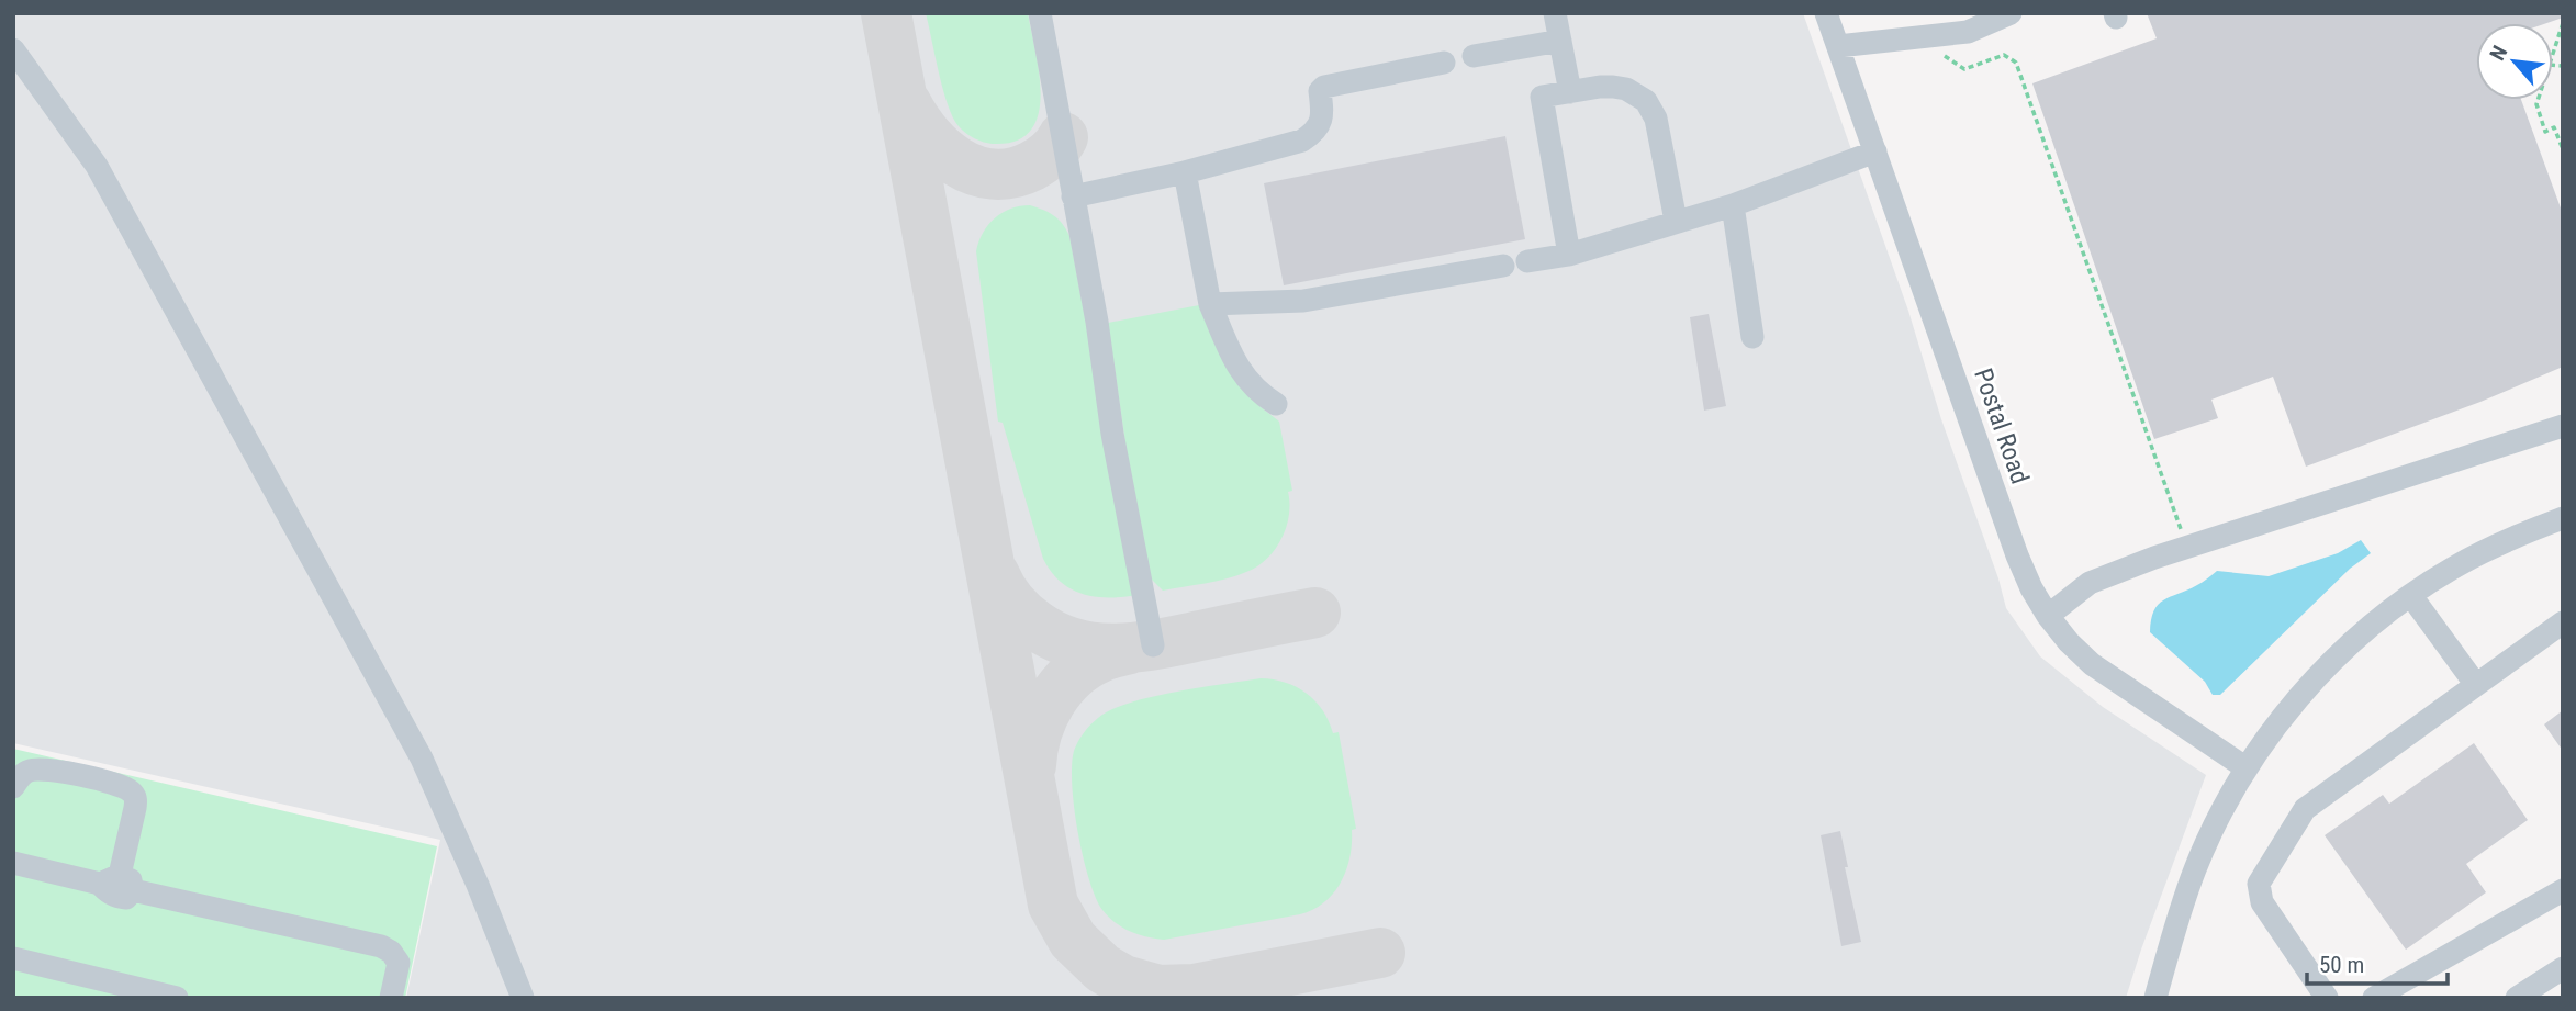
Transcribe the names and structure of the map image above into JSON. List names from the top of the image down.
{
  "streets": {
    "street": ["Postal Road"]
  },
  "scale_bar": "50 m",
  "north": "top left"
}
